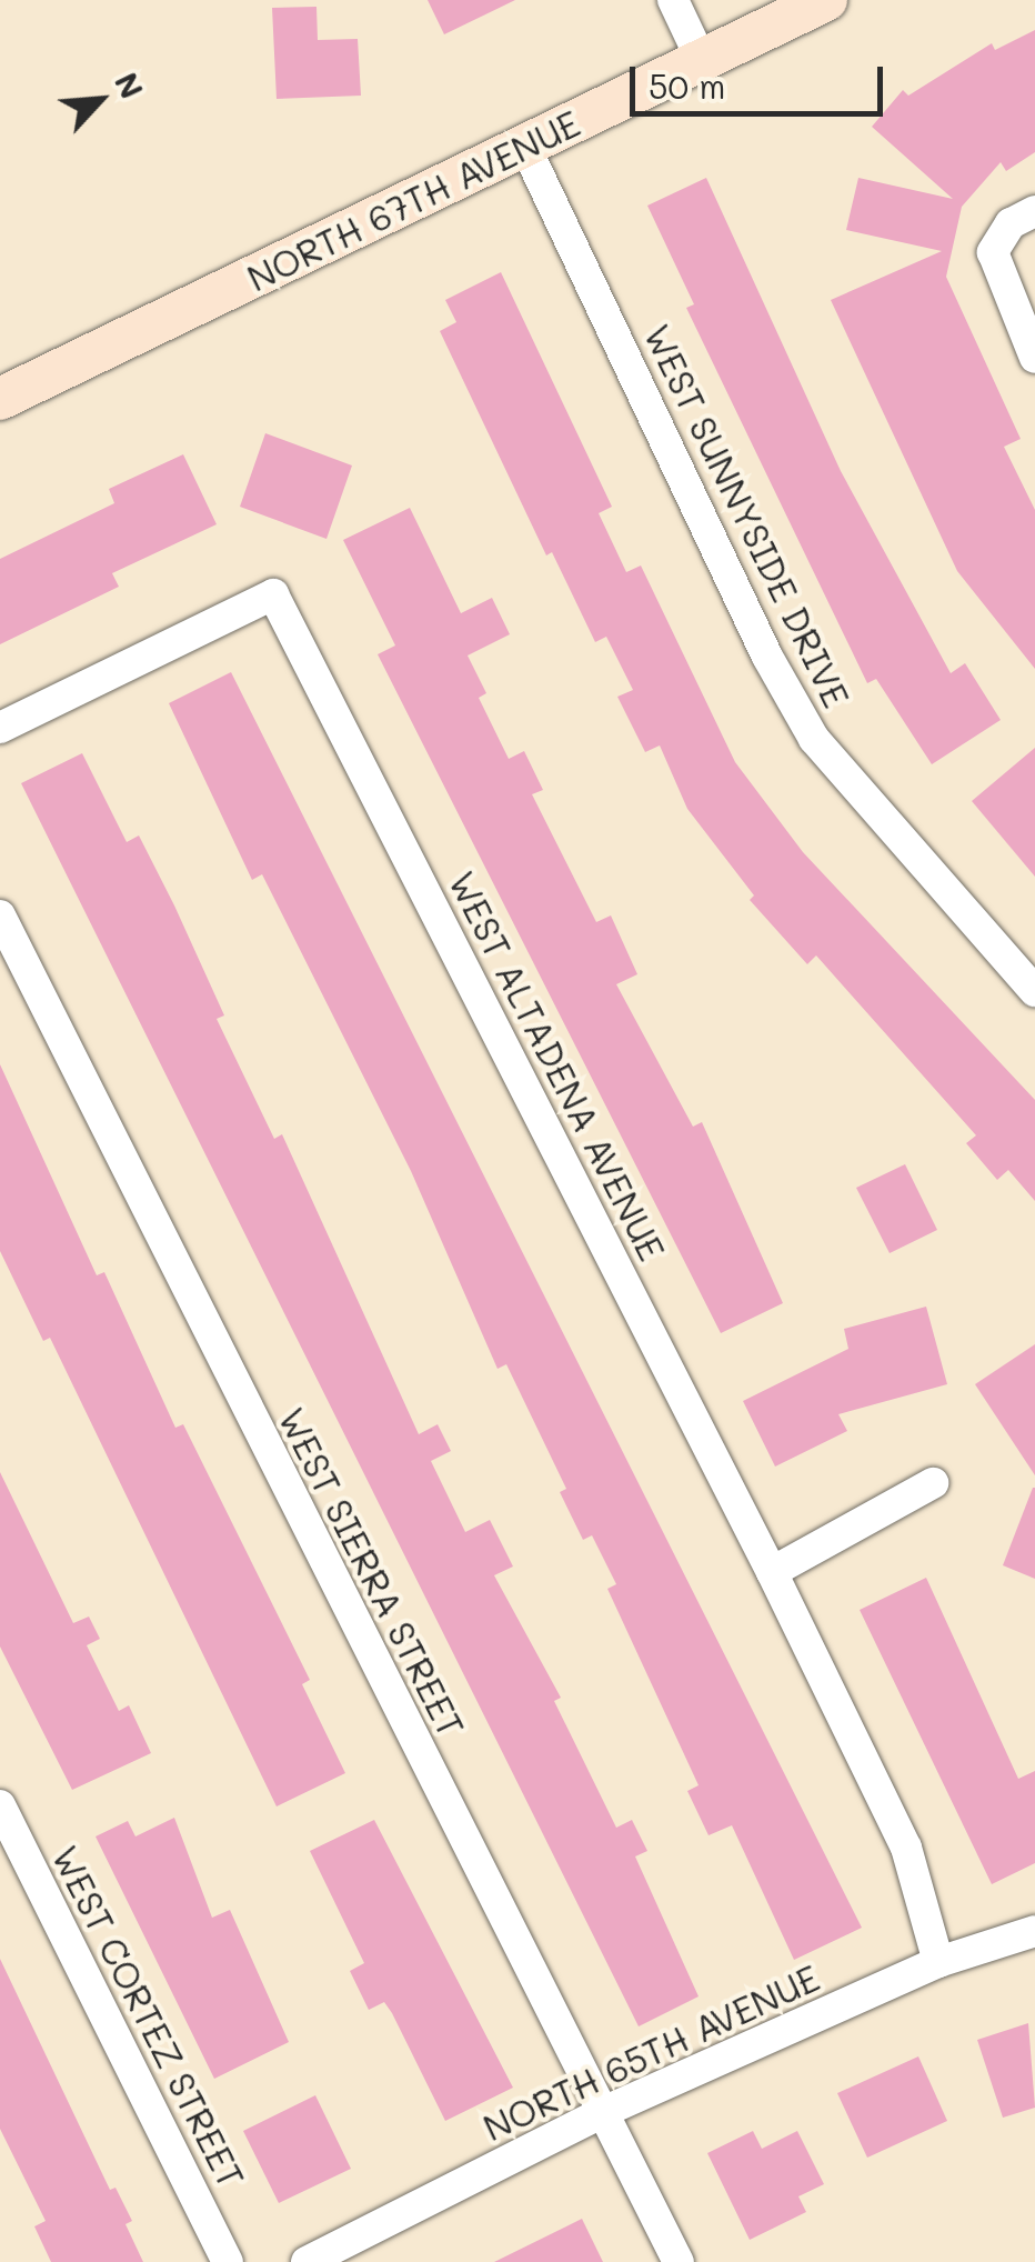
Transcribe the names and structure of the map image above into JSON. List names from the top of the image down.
{
  "streets": {
    "main road": ["NORTH 67TH AVENUE"],
    "street": [
      "WEST SUNNYSIDE DRIVE",
      "WEST ALTADENA AVENUE",
      "WEST SIERRA STREET",
      "WEST CORTEZ STREET",
      "NORTH 65TH AVENUE"
    ]
  },
  "crossings": [
    ["NORTH 67TH AVENUE", "WEST SUNNYSIDE DRIVE"],
    ["WEST ALTADENA AVENUE", "NORTH 65TH AVENUE"],
    ["WEST SIERRA STREET", "NORTH 65TH AVENUE"]
  ],
  "scale_bar": "50 m",
  "north": "top right"
}
